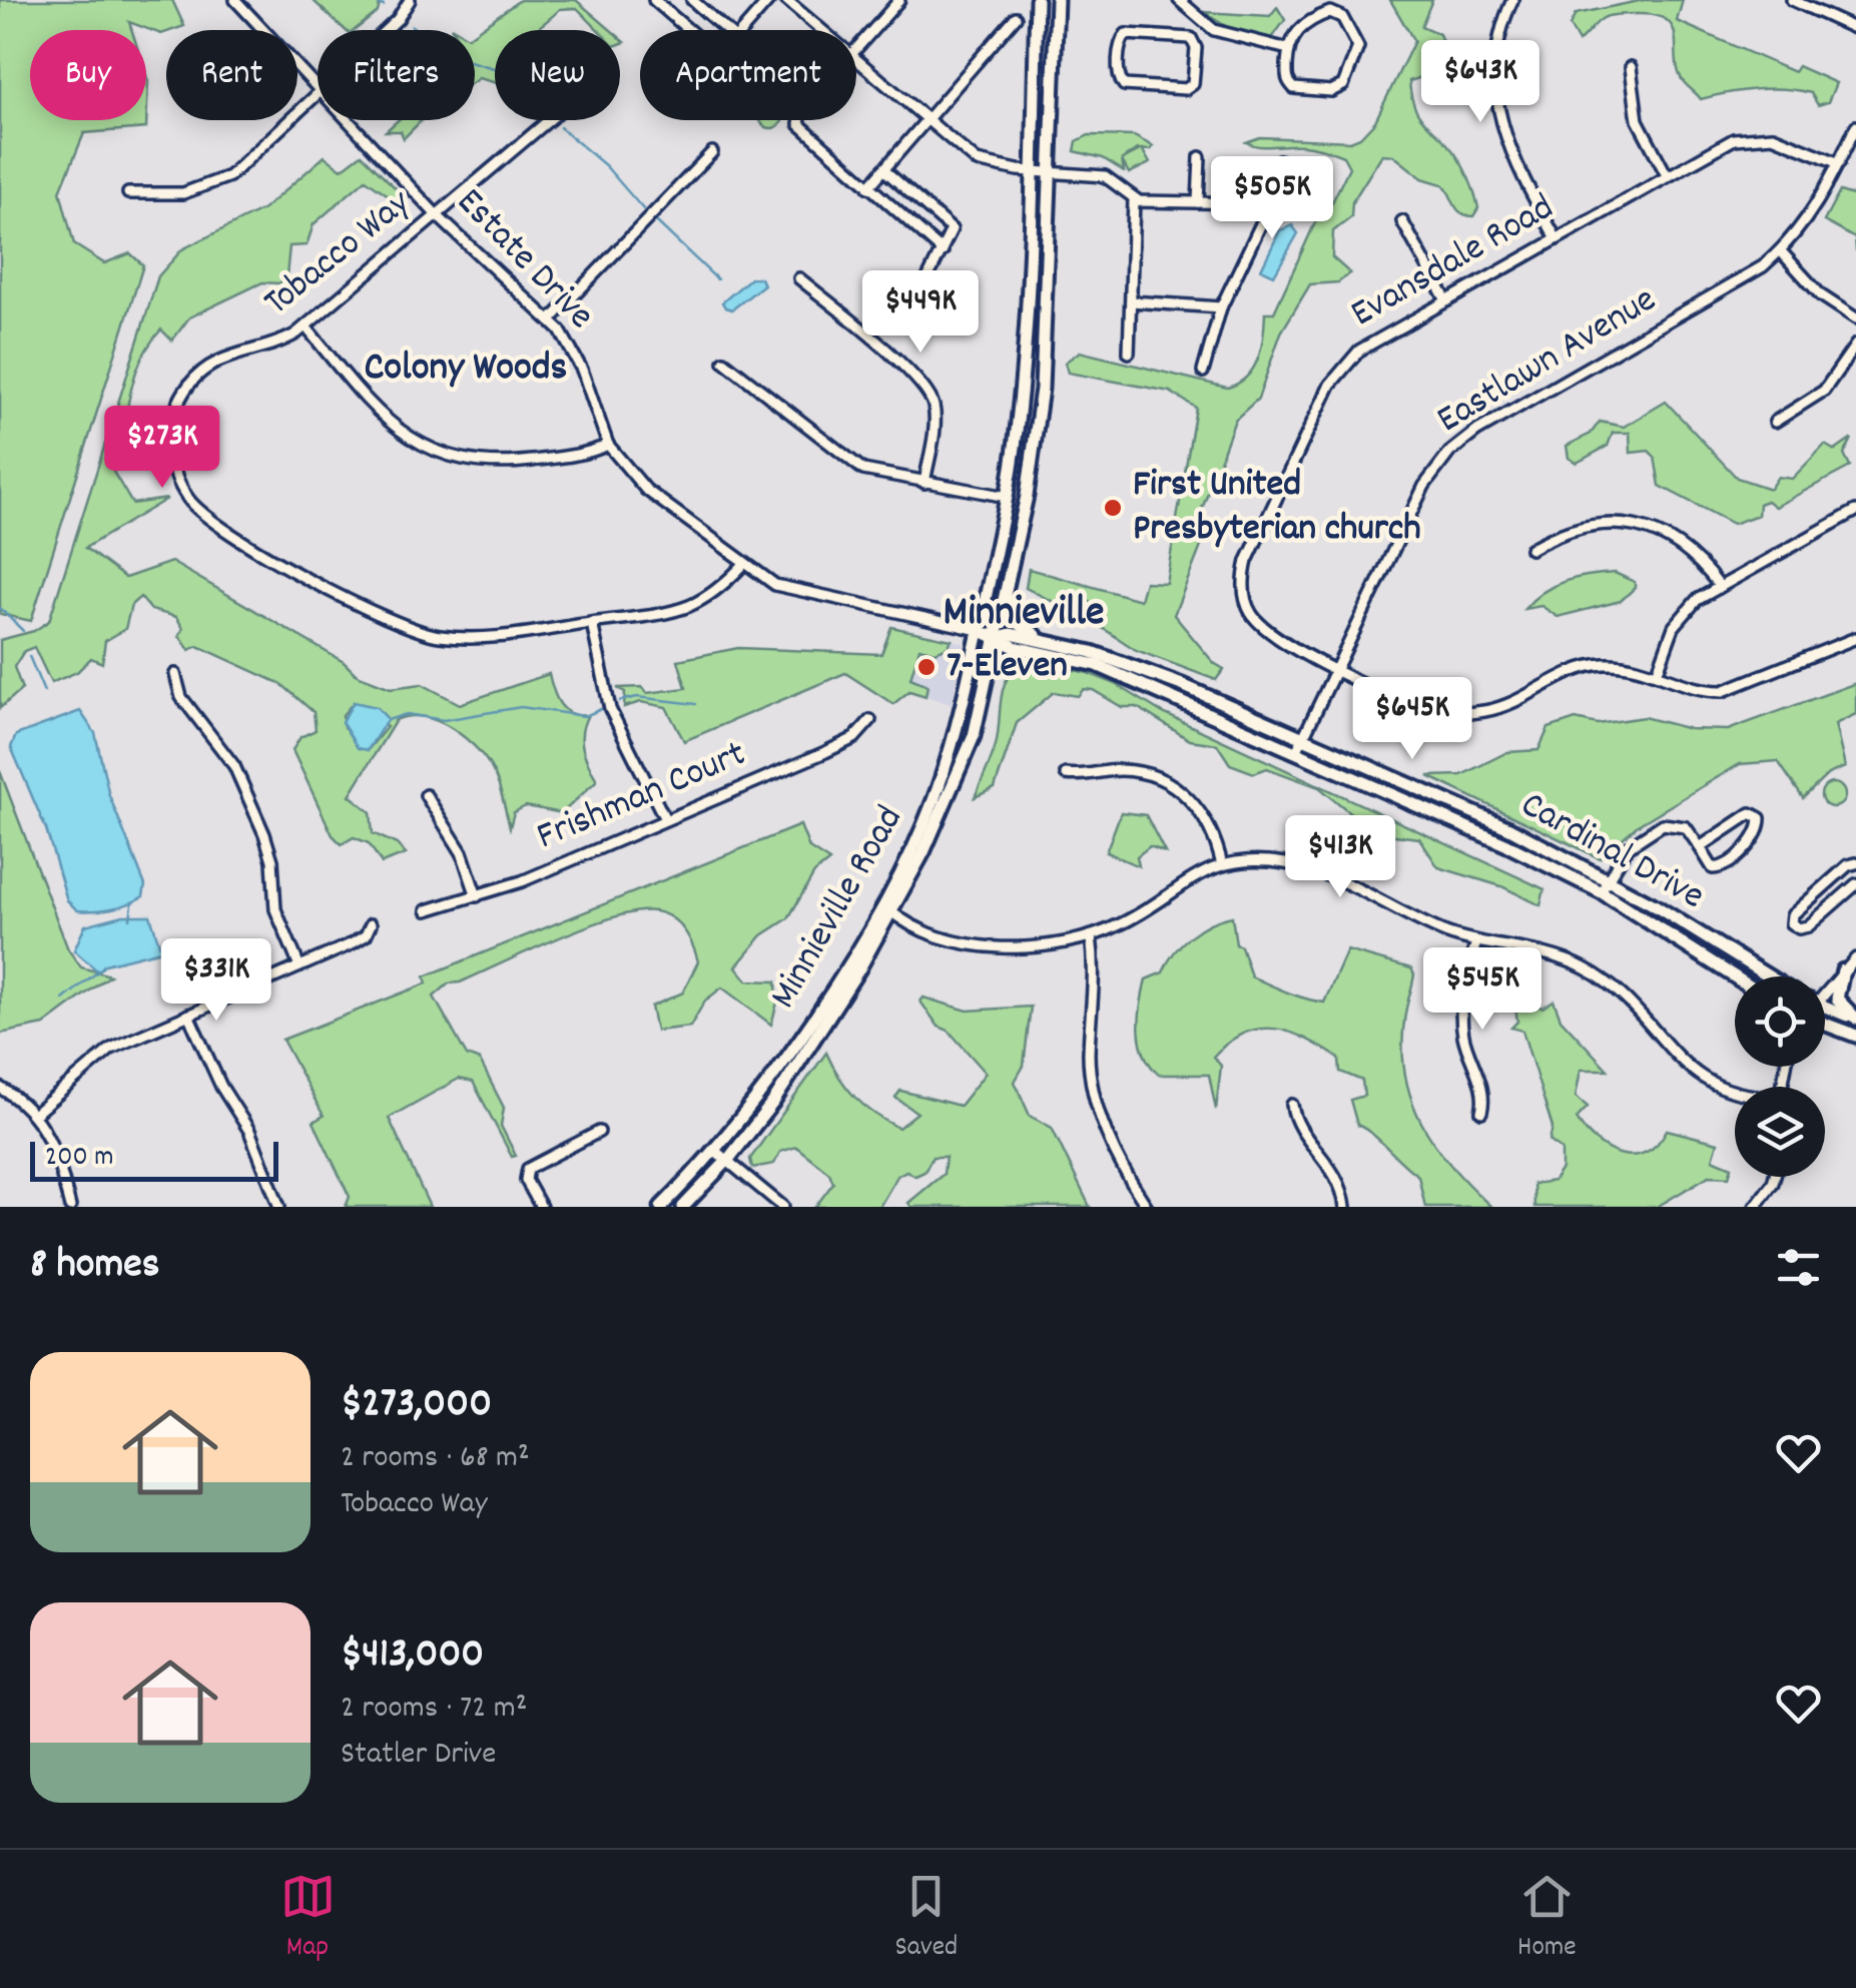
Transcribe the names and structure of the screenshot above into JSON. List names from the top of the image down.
{
  "streets": {
    "main road": ["Cardinal Drive", "Minnieville Road"],
    "street": [
      "Tobacco Way",
      "Estate Drive",
      "Evansdale Road",
      "Eastlawn Avenue",
      "Frishman Court"
    ]
  },
  "crossings": [
    ["Tobacco Way", "Estate Drive"],
    ["Estate Drive", "Cardinal Drive"],
    ["Estate Drive", "Minnieville Road"],
    ["Evansdale Road", "Eastlawn Avenue"],
    ["Eastlawn Avenue", "Cardinal Drive"],
    ["Cardinal Drive", "Minnieville Road"]
  ],
  "districts": ["Colony Woods", "Minnieville"],
  "places": ["First United Presbyterian church", "7-Eleven"],
  "scale_bar": "200 m",
  "page": {
    "chip": [
      "Buy",
      "Rent",
      "Filters",
      "New",
      "Apartment"
    ],
    "price": [
      "$643K",
      "$505K",
      "$449K",
      "$273K",
      "$645K",
      "$413K",
      "$331K",
      "$545K"
    ],
    "scale": "200 m",
    "heading": "8 homes",
    "list": [
      {
        "name": "$273,000",
        "note": "2 rooms · 68 m² · Tobacco Way"
      },
      {
        "name": "$413,000",
        "note": "2 rooms · 72 m² · Statler Drive"
      }
    ],
    "tabs": ["Map", "Saved", "Home"]
  }
}
